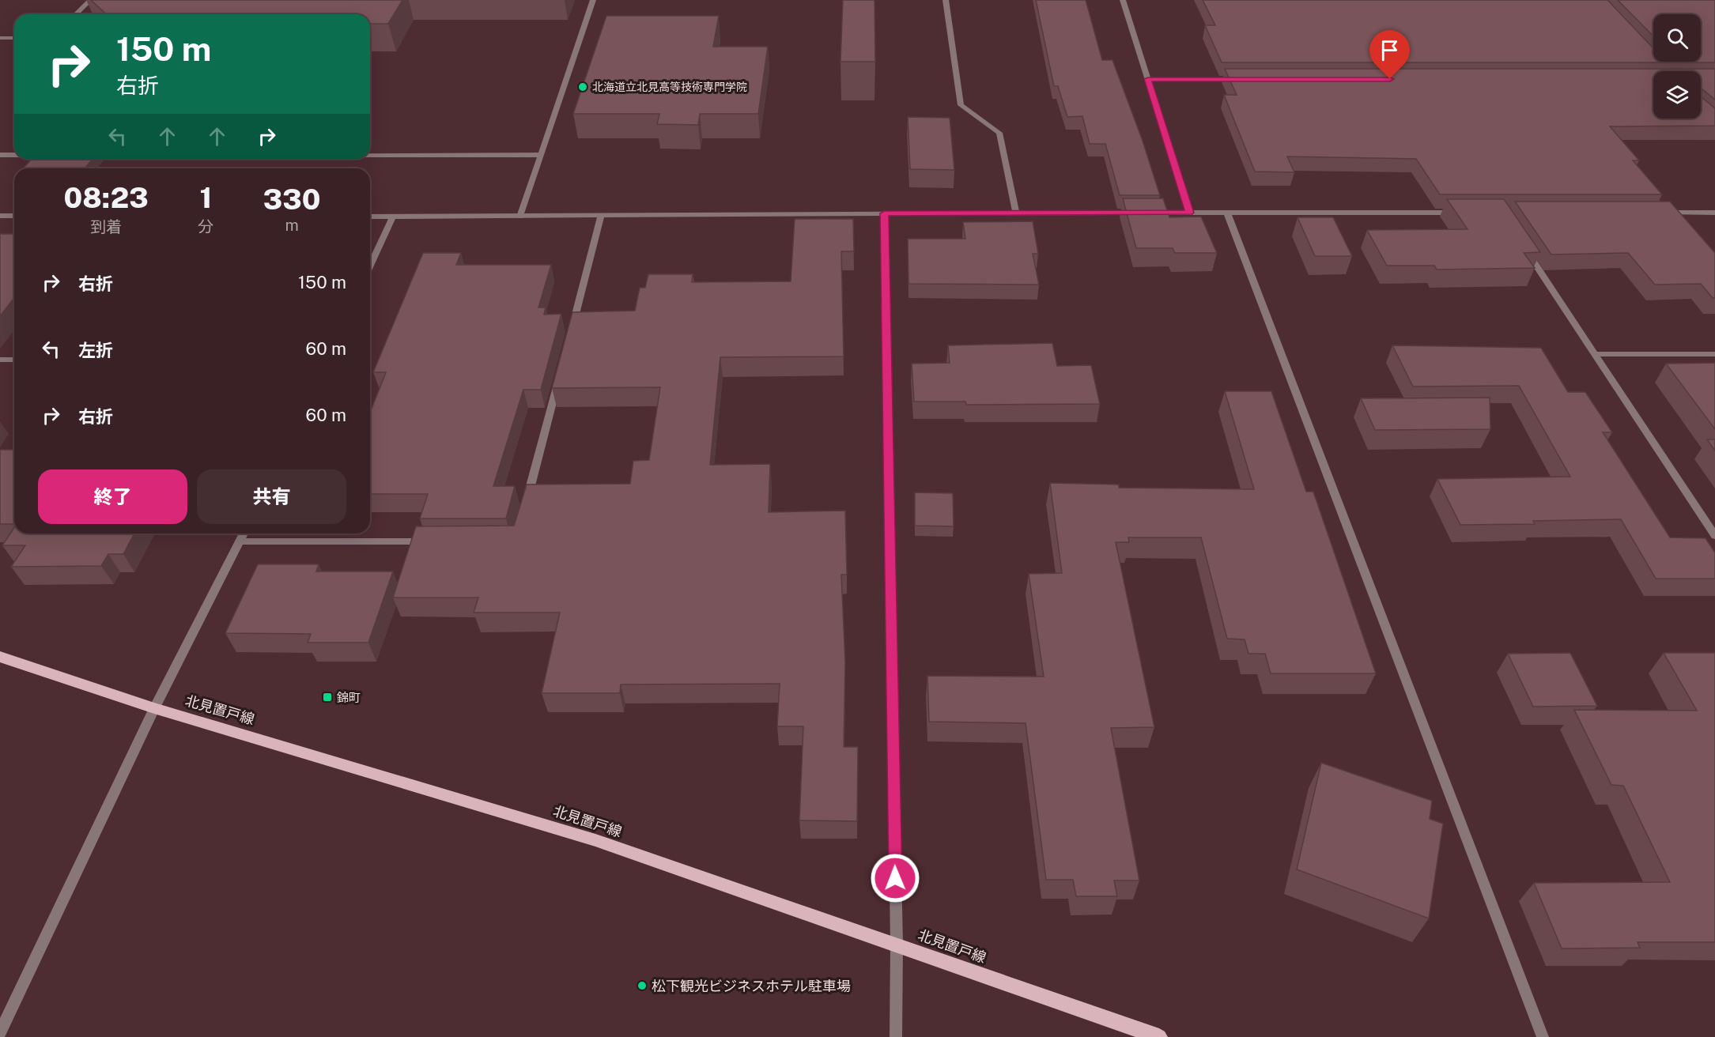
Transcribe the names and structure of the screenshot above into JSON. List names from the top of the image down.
{
  "streets": {
    "main road": ["北見置戸線"]
  },
  "places": {
    "other": ["北海道立北見高等技術専門学院", "松下観光ビジネスホテル駐車場"],
    "transit": ["錦町"]
  },
  "page": {
    "turn": ["150 m", "右折"],
    "eta": [
      "08:23",
      "到着",
      "1",
      "分",
      "330",
      "m"
    ],
    "list": [
      {
        "name": "右折",
        "value": "150 m"
      },
      {
        "name": "左折",
        "value": "60 m"
      },
      {
        "name": "右折",
        "value": "60 m"
      }
    ],
    "buttons": ["終了", "共有"]
  }
}
